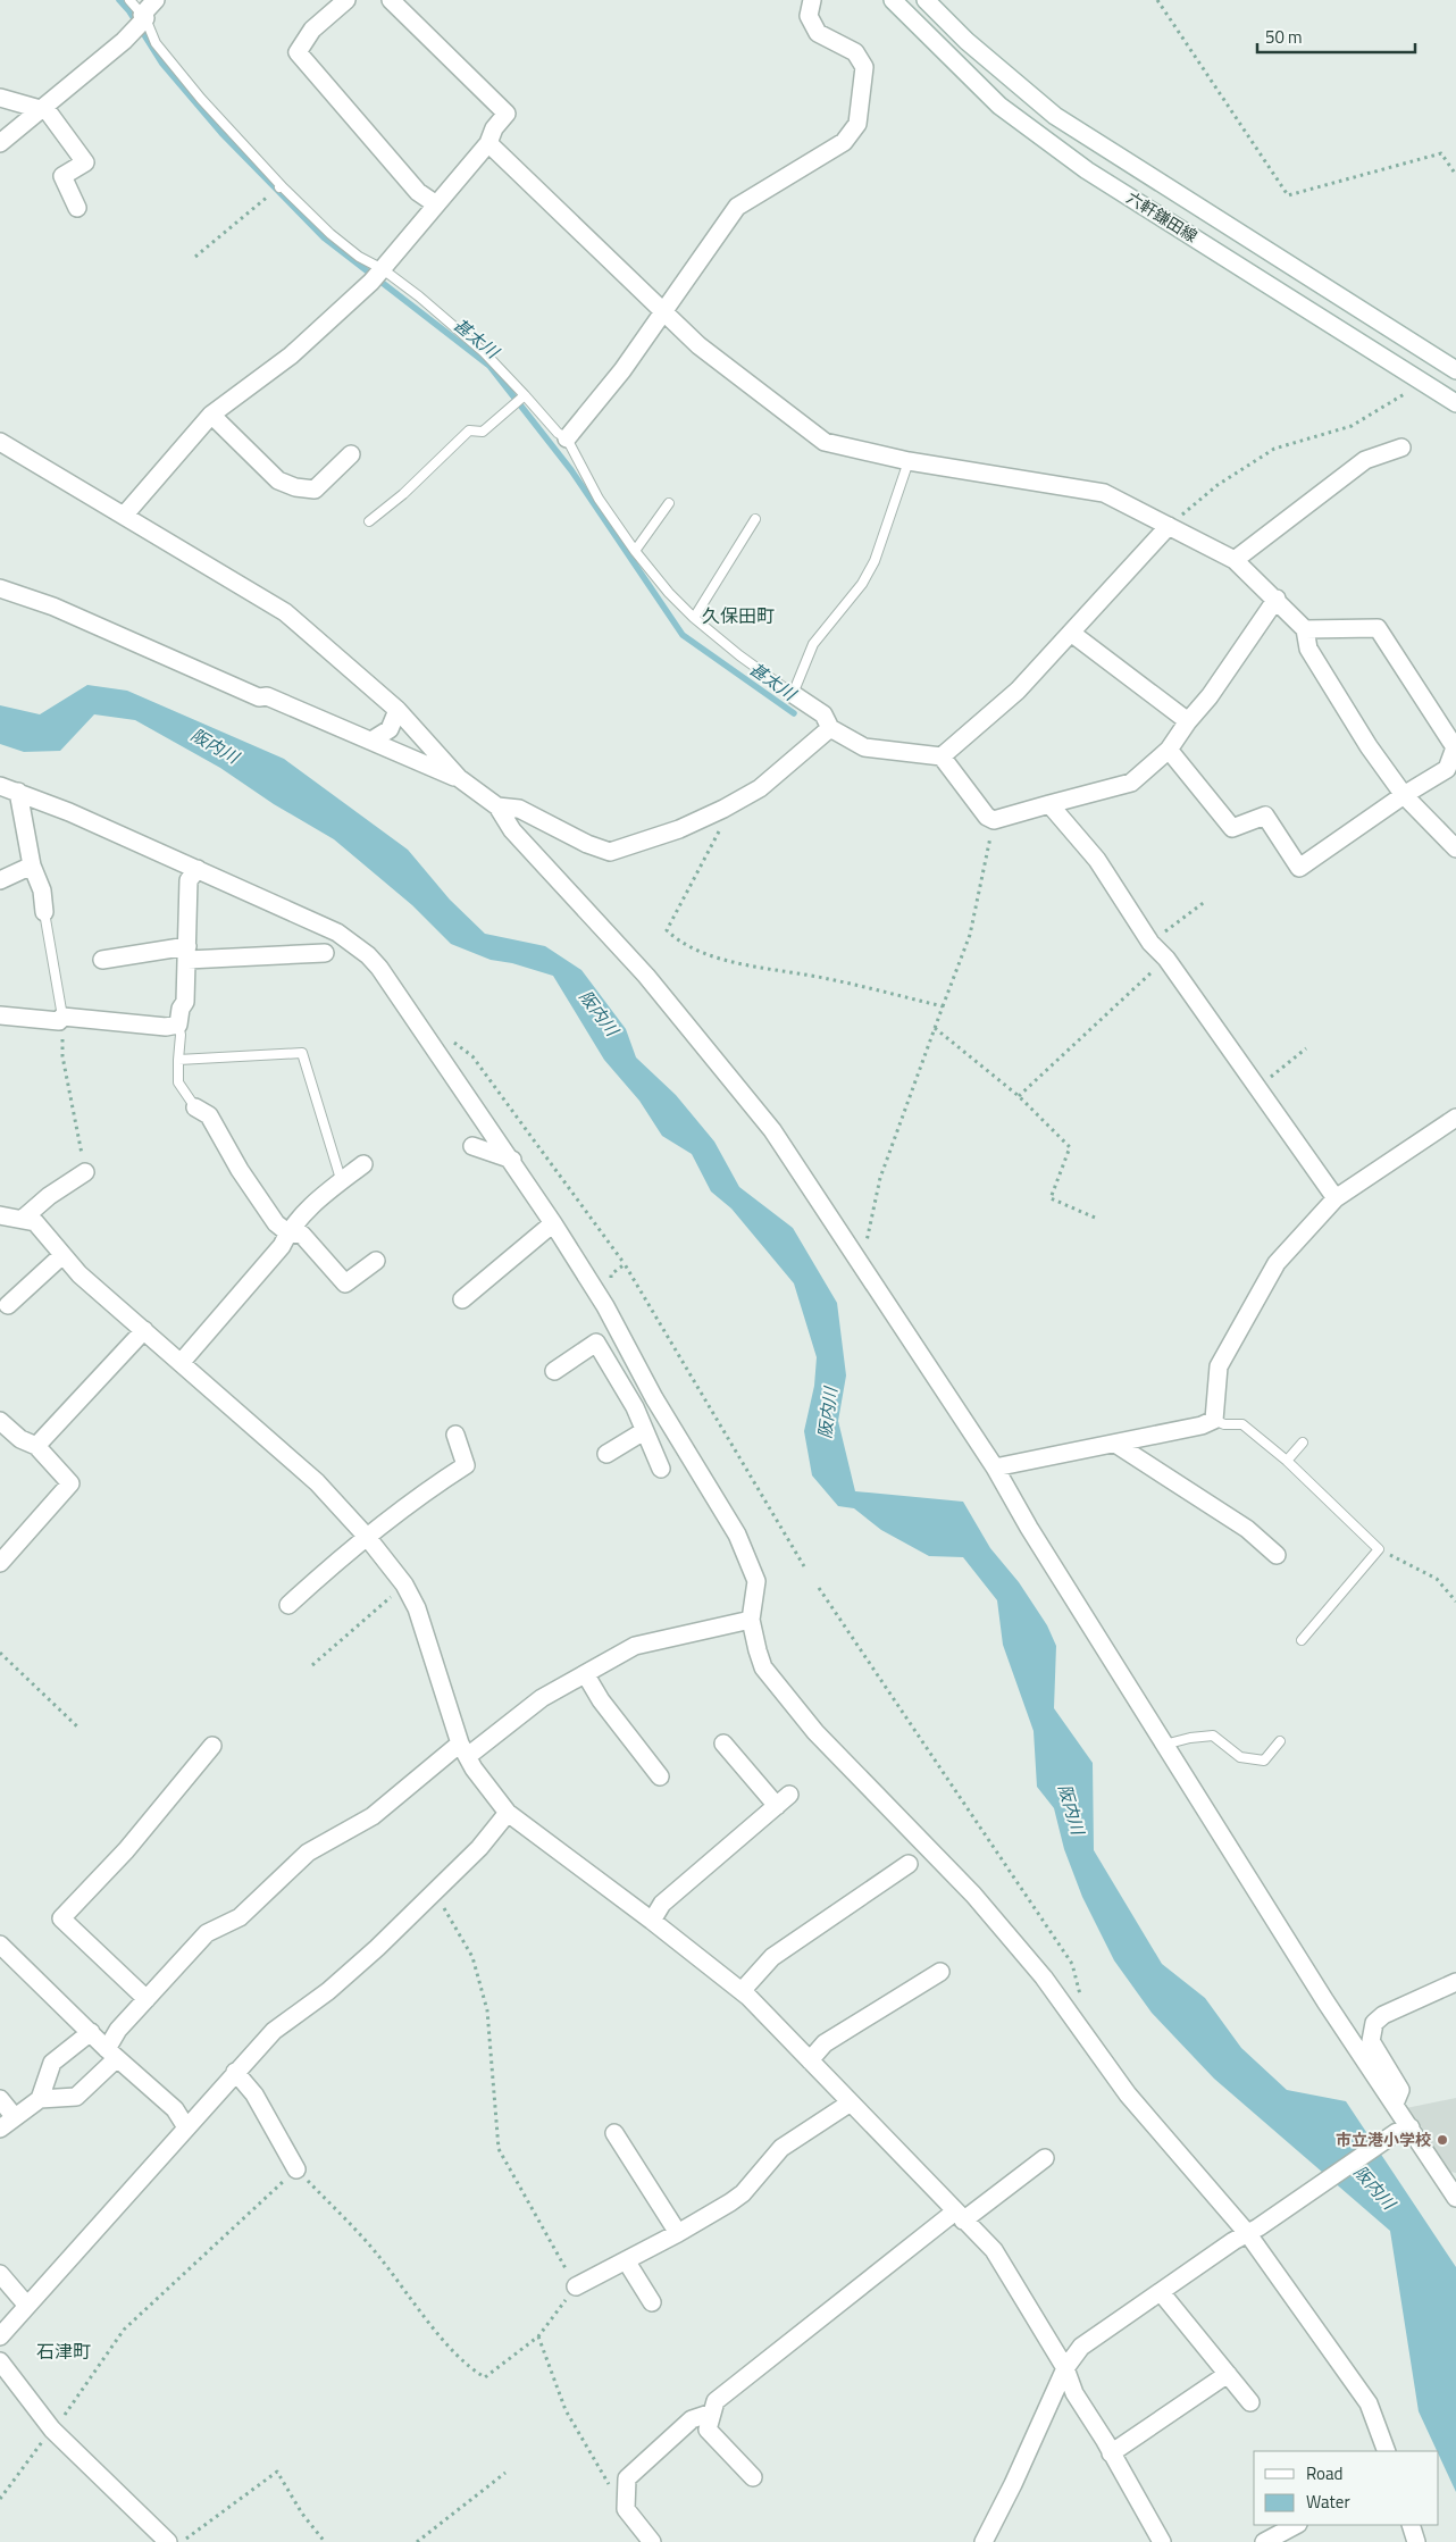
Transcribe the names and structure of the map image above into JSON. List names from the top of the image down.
{
  "streets": {
    "street": ["六軒鎌田線"]
  },
  "districts": ["久保田町", "石津町"],
  "water": ["甚太川", "阪内川"],
  "places": ["市立港小学校"],
  "legend": ["Road", "Water"],
  "scale_bar": "50 m"
}
